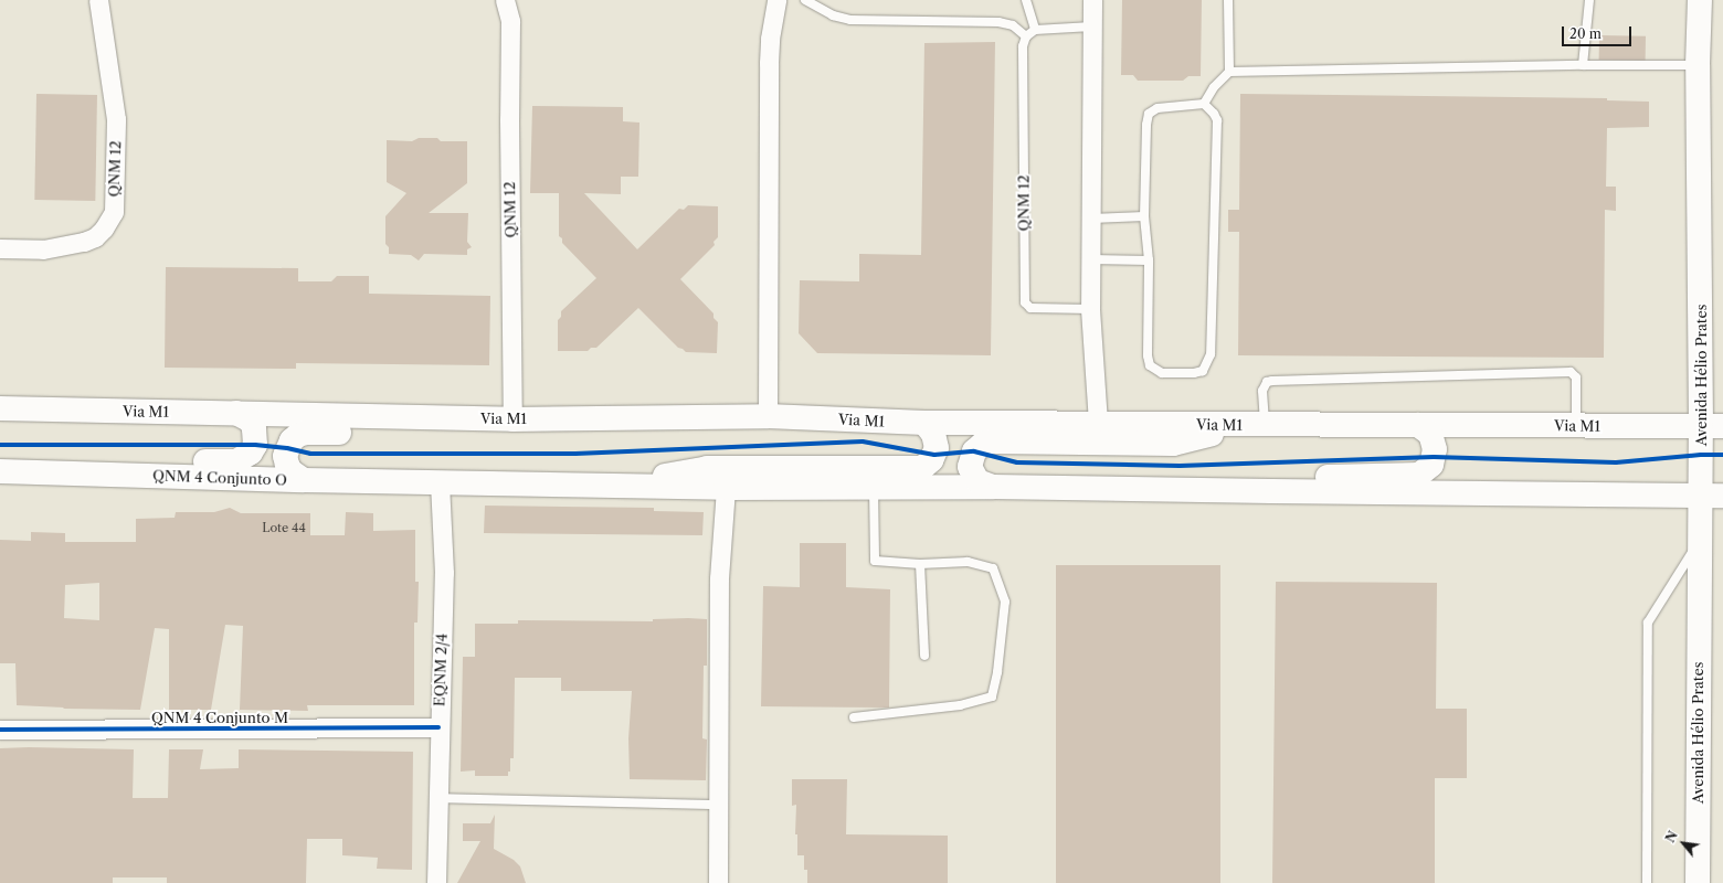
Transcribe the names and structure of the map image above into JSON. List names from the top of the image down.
{
  "streets": {
    "main road": ["Avenida Hélio Prates", "Via M1", "QNM 4 Conjunto O"],
    "street": ["QNM 12", "EQNM 2/4", "QNM 4 Conjunto M"]
  },
  "crossings": [
    ["QNM 12", "Via M1"],
    ["Avenida Hélio Prates", "Via M1"],
    ["QNM 4 Conjunto O", "EQNM 2/4"],
    ["EQNM 2/4", "QNM 4 Conjunto M"]
  ],
  "house_numbers": ["Lote 44"],
  "scale_bar": "20 m",
  "north": "top left"
}
